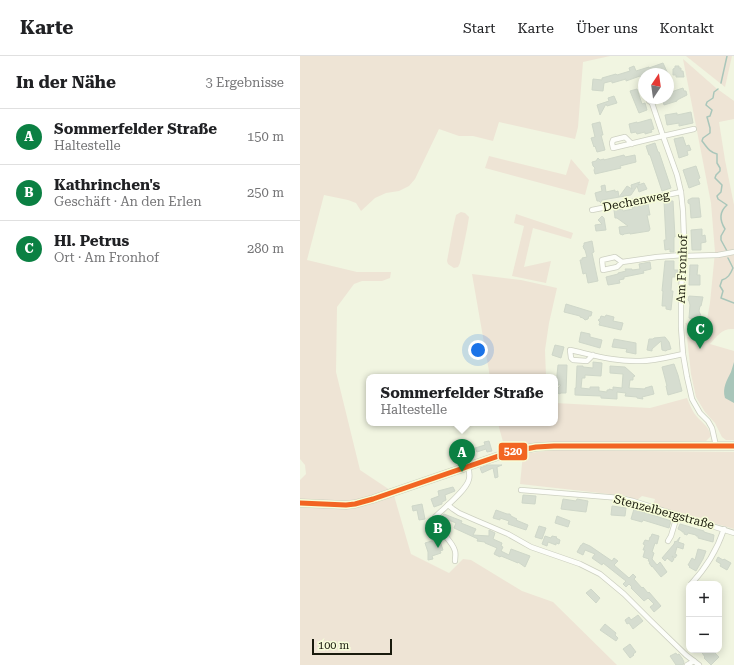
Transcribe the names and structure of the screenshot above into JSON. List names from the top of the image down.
{
  "streets": {
    "street": ["Dechenweg", "Am Fronhof", "Stenzelbergstraße"]
  },
  "crossings": [
    ["Dechenweg", "Am Fronhof"]
  ],
  "lines": ["transit line 520"],
  "scale_bar": "100 m",
  "north": "top",
  "page": {
    "header": "Karte",
    "nav": [
      "Start",
      "Karte",
      "Über uns",
      "Kontakt"
    ],
    "heading": ["In der Nähe", "3 Ergebnisse"],
    "list": [
      {
        "mark": "A",
        "name": "Sommerfelder Straße",
        "note": "Haltestelle",
        "value": "150 m"
      },
      {
        "mark": "B",
        "name": "Kathrinchen's",
        "note": "Geschäft · An den Erlen",
        "value": "250 m"
      },
      {
        "mark": "C",
        "name": "Hl. Petrus",
        "note": "Ort · Am Fronhof",
        "value": "280 m"
      }
    ],
    "pins": ["C", "A", "B"],
    "popup": ["Sommerfelder Straße", "Haltestelle"],
    "map_buttons": ["+", "−"],
    "scale": "100 m"
  }
}
